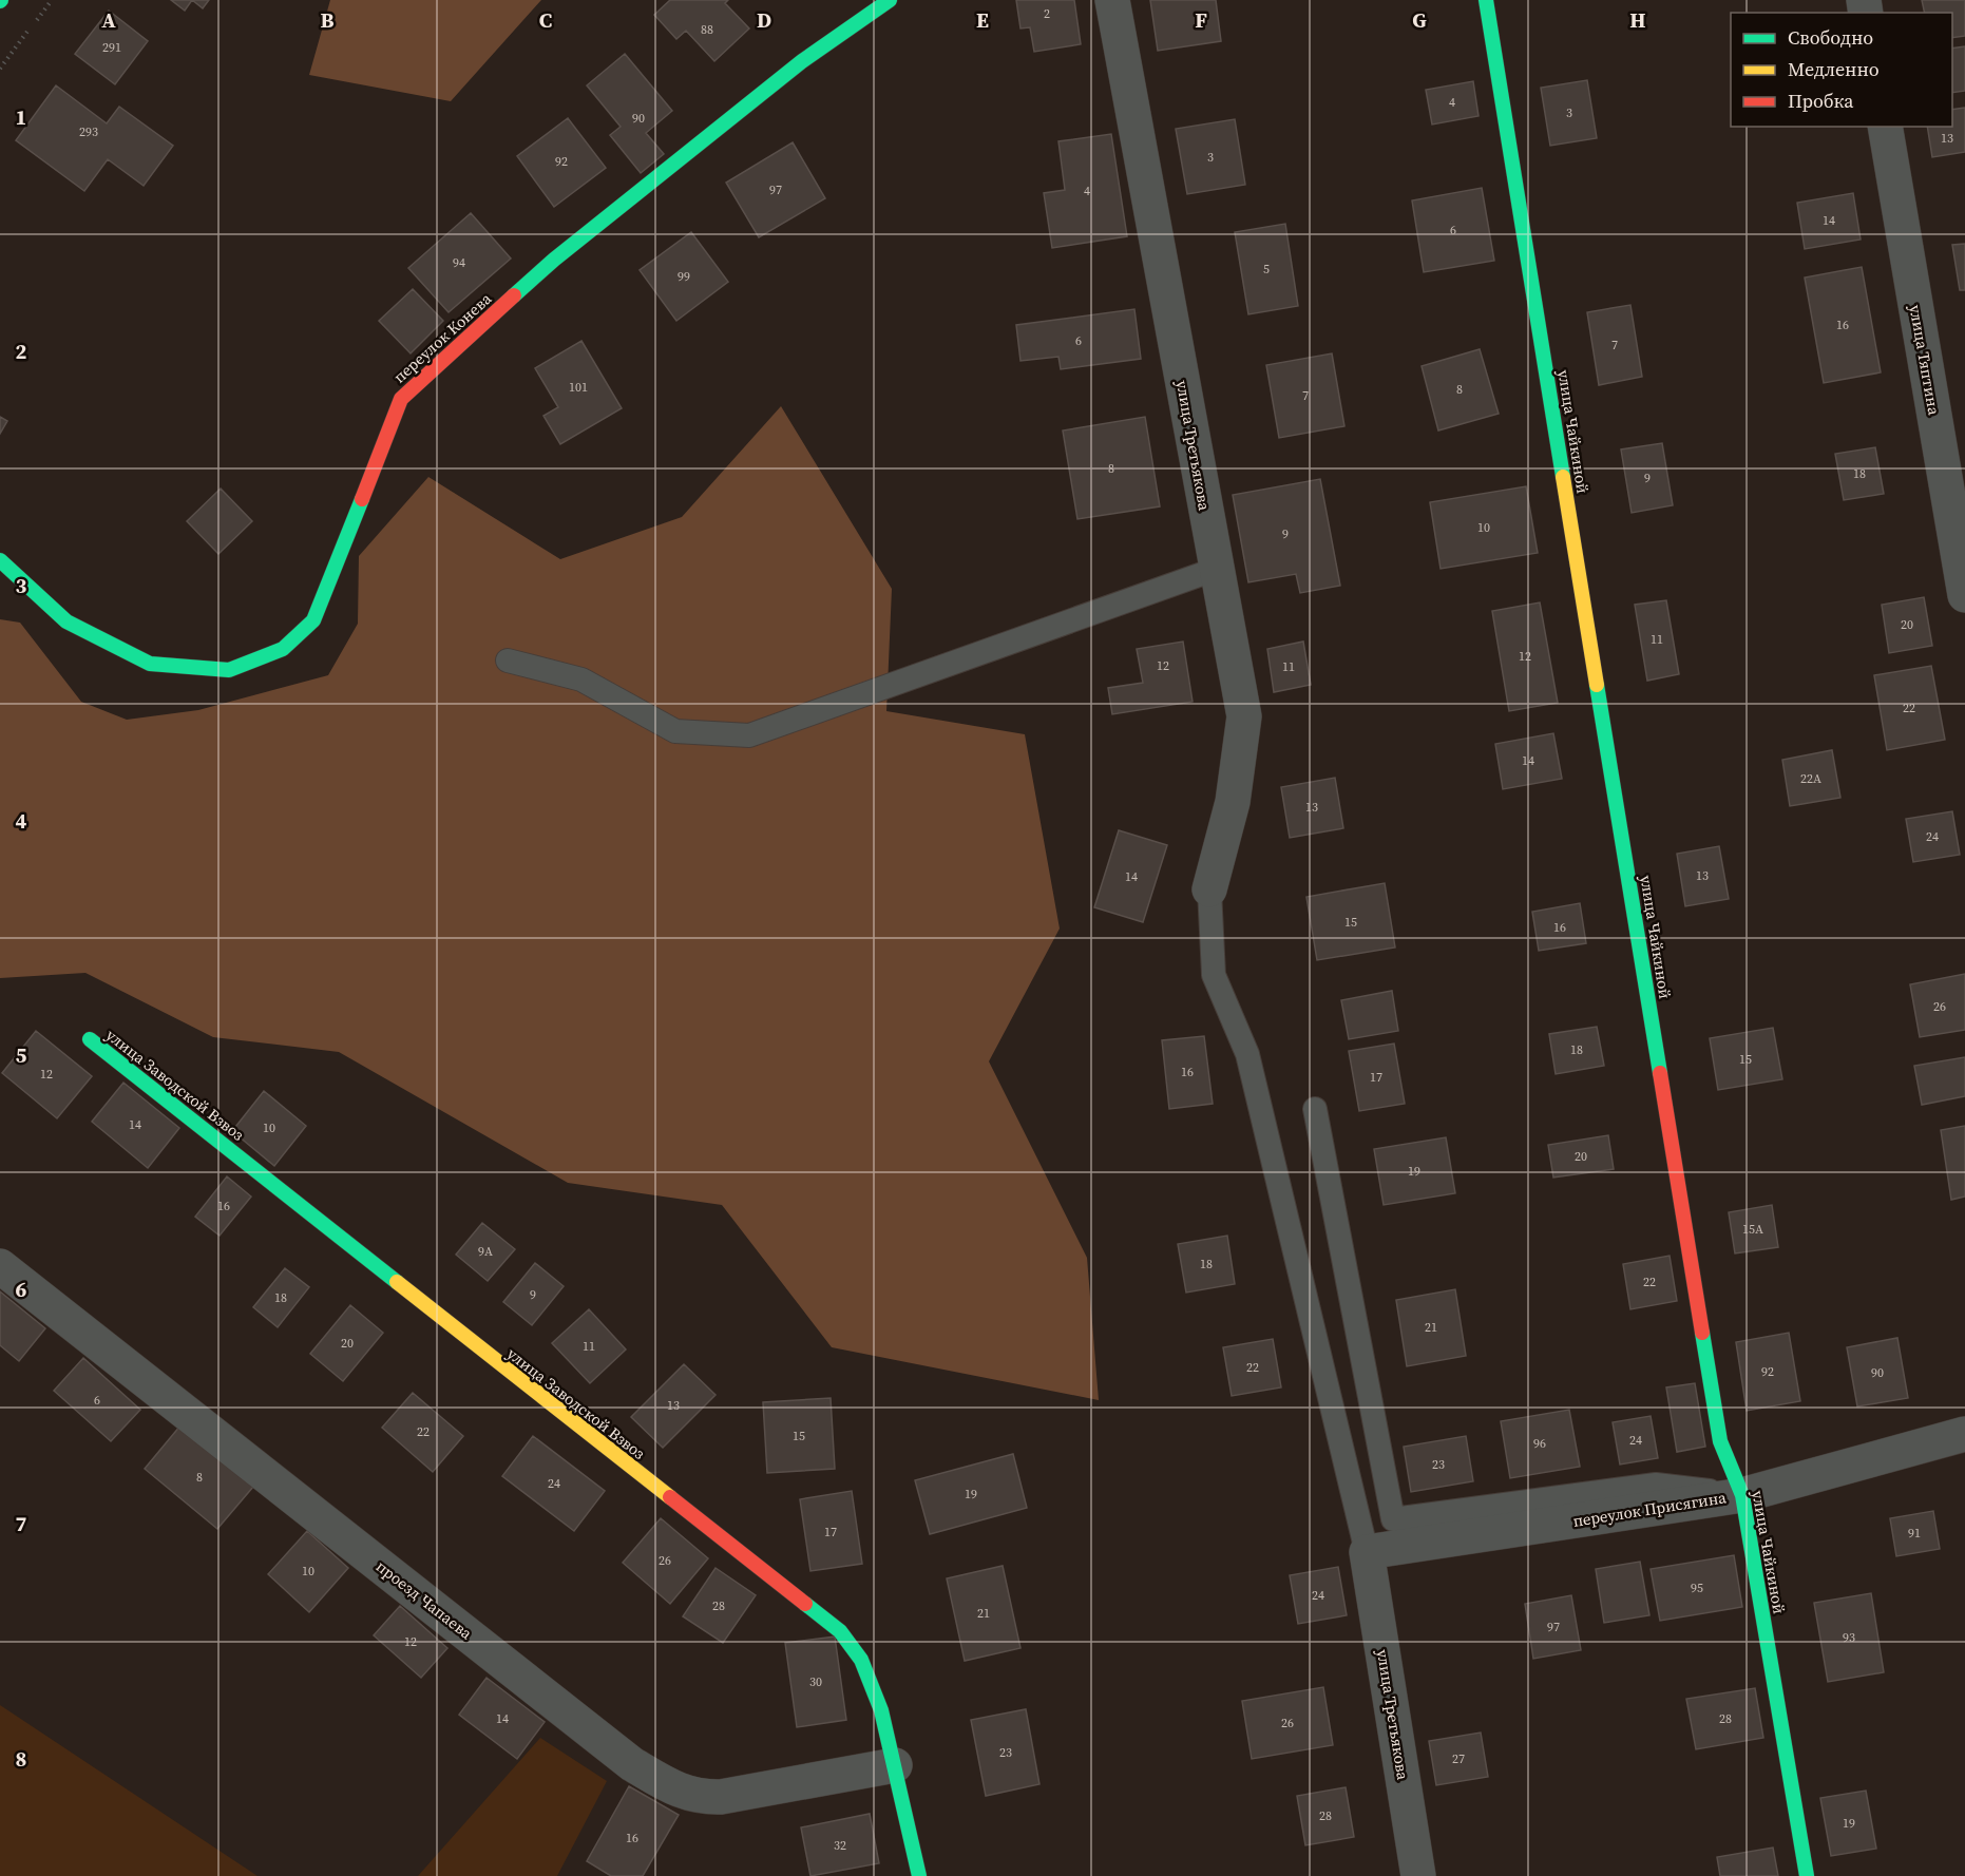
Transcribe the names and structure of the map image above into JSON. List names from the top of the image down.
{
  "streets": {
    "street": [
      "переулок Конева",
      "улица Тяптина",
      "улица Чайкиной",
      "улица Третьякова",
      "улица Заводской Взвоз",
      "переулок Присягина",
      "проезд Чапаева"
    ]
  },
  "crossings": [
    ["улица Чайкиной", "переулок Присягина"],
    ["улица Третьякова", "переулок Присягина"],
    ["улица Заводской Взвоз", "проезд Чапаева"]
  ],
  "house_numbers": [
    "2",
    "88",
    "291",
    "4",
    "3",
    "90",
    "293",
    "13",
    "3",
    "92",
    "97",
    "4",
    "14",
    "6",
    "94",
    "5",
    "99",
    "16",
    "6",
    "7",
    "101",
    "8",
    "7",
    "8",
    "18",
    "9",
    "10",
    "9",
    "20",
    "11",
    "12",
    "12",
    "11",
    "22",
    "14",
    "22А",
    "13",
    "24",
    "13",
    "14",
    "15",
    "16",
    "26",
    "18",
    "15",
    "16",
    "12",
    "17",
    "14",
    "10",
    "20",
    "19",
    "16",
    "15А",
    "9А",
    "18",
    "22",
    "9",
    "18",
    "21",
    "20",
    "11",
    "22",
    "92",
    "90",
    "6",
    "13",
    "22",
    "15",
    "24",
    "96",
    "23",
    "8",
    "24",
    "19",
    "17",
    "91",
    "26",
    "10",
    "95",
    "24",
    "28",
    "21",
    "97",
    "93",
    "12",
    "30",
    "14",
    "28",
    "26",
    "23",
    "27",
    "28",
    "19",
    "16",
    "32"
  ],
  "legend": ["Свободно", "Медленно", "Пробка"],
  "grid": {
    "columns": [
      "A",
      "B",
      "C",
      "D",
      "E",
      "F",
      "G",
      "H"
    ],
    "rows": [
      "1",
      "2",
      "3",
      "4",
      "5",
      "6",
      "7",
      "8"
    ]
  }
}
